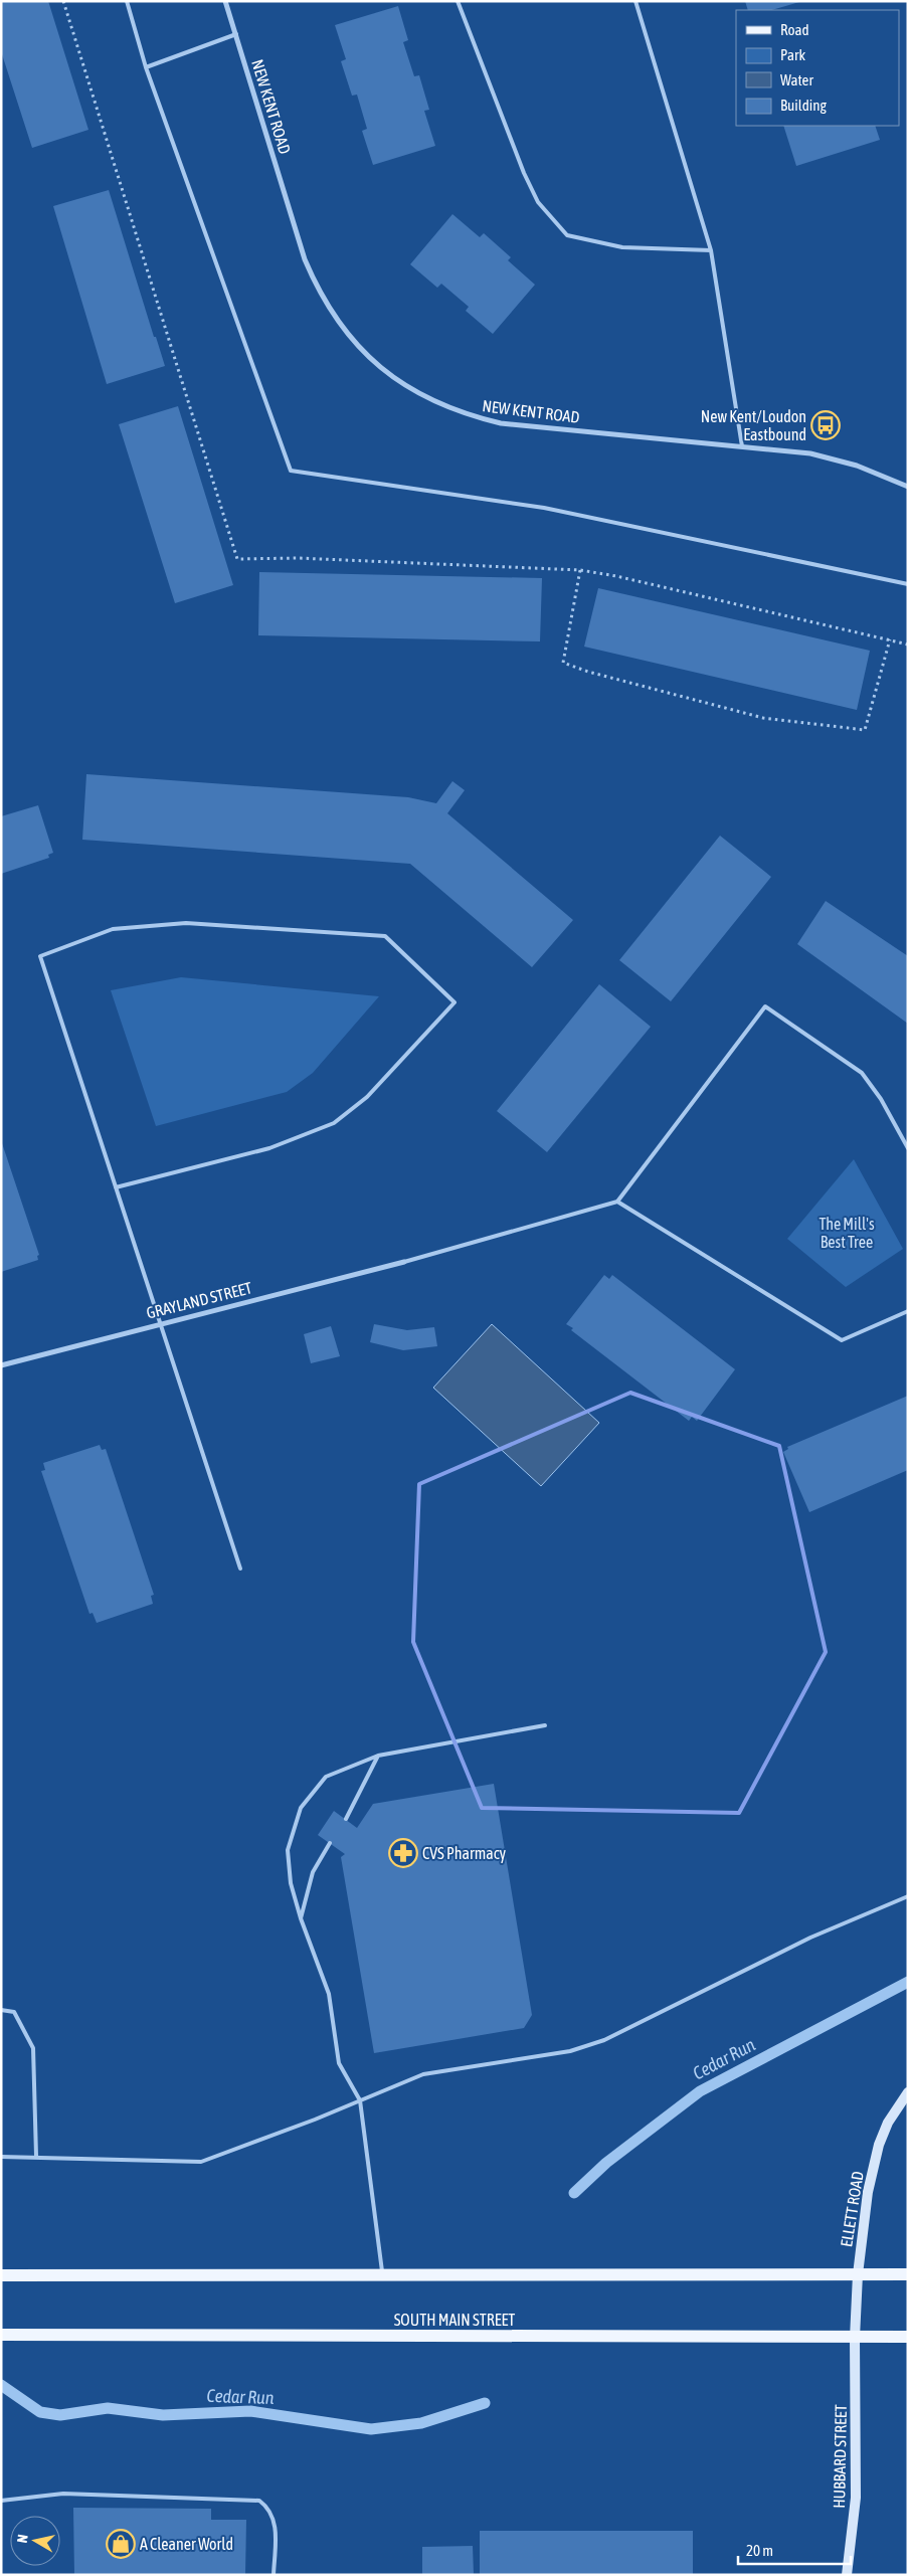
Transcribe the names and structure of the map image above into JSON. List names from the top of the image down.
{
  "streets": {
    "main road": ["SOUTH MAIN STREET"],
    "street": [
      "NEW KENT ROAD",
      "GRAYLAND STREET",
      "ELLETT ROAD",
      "HUBBARD STREET"
    ]
  },
  "crossings": [
    ["ELLETT ROAD", "SOUTH MAIN STREET"],
    ["ELLETT ROAD", "HUBBARD STREET"],
    ["SOUTH MAIN STREET", "HUBBARD STREET"]
  ],
  "water": ["Cedar Run"],
  "parks": ["The Mill's Best Tree"],
  "places": {
    "bus stop": ["New Kent/Loudon Eastbound"],
    "pharmacy": ["CVS Pharmacy"],
    "shop": ["A Cleaner World"]
  },
  "legend": [
    "Road",
    "Park",
    "Water",
    "Building"
  ],
  "scale_bar": "20 m",
  "north": "left"
}
